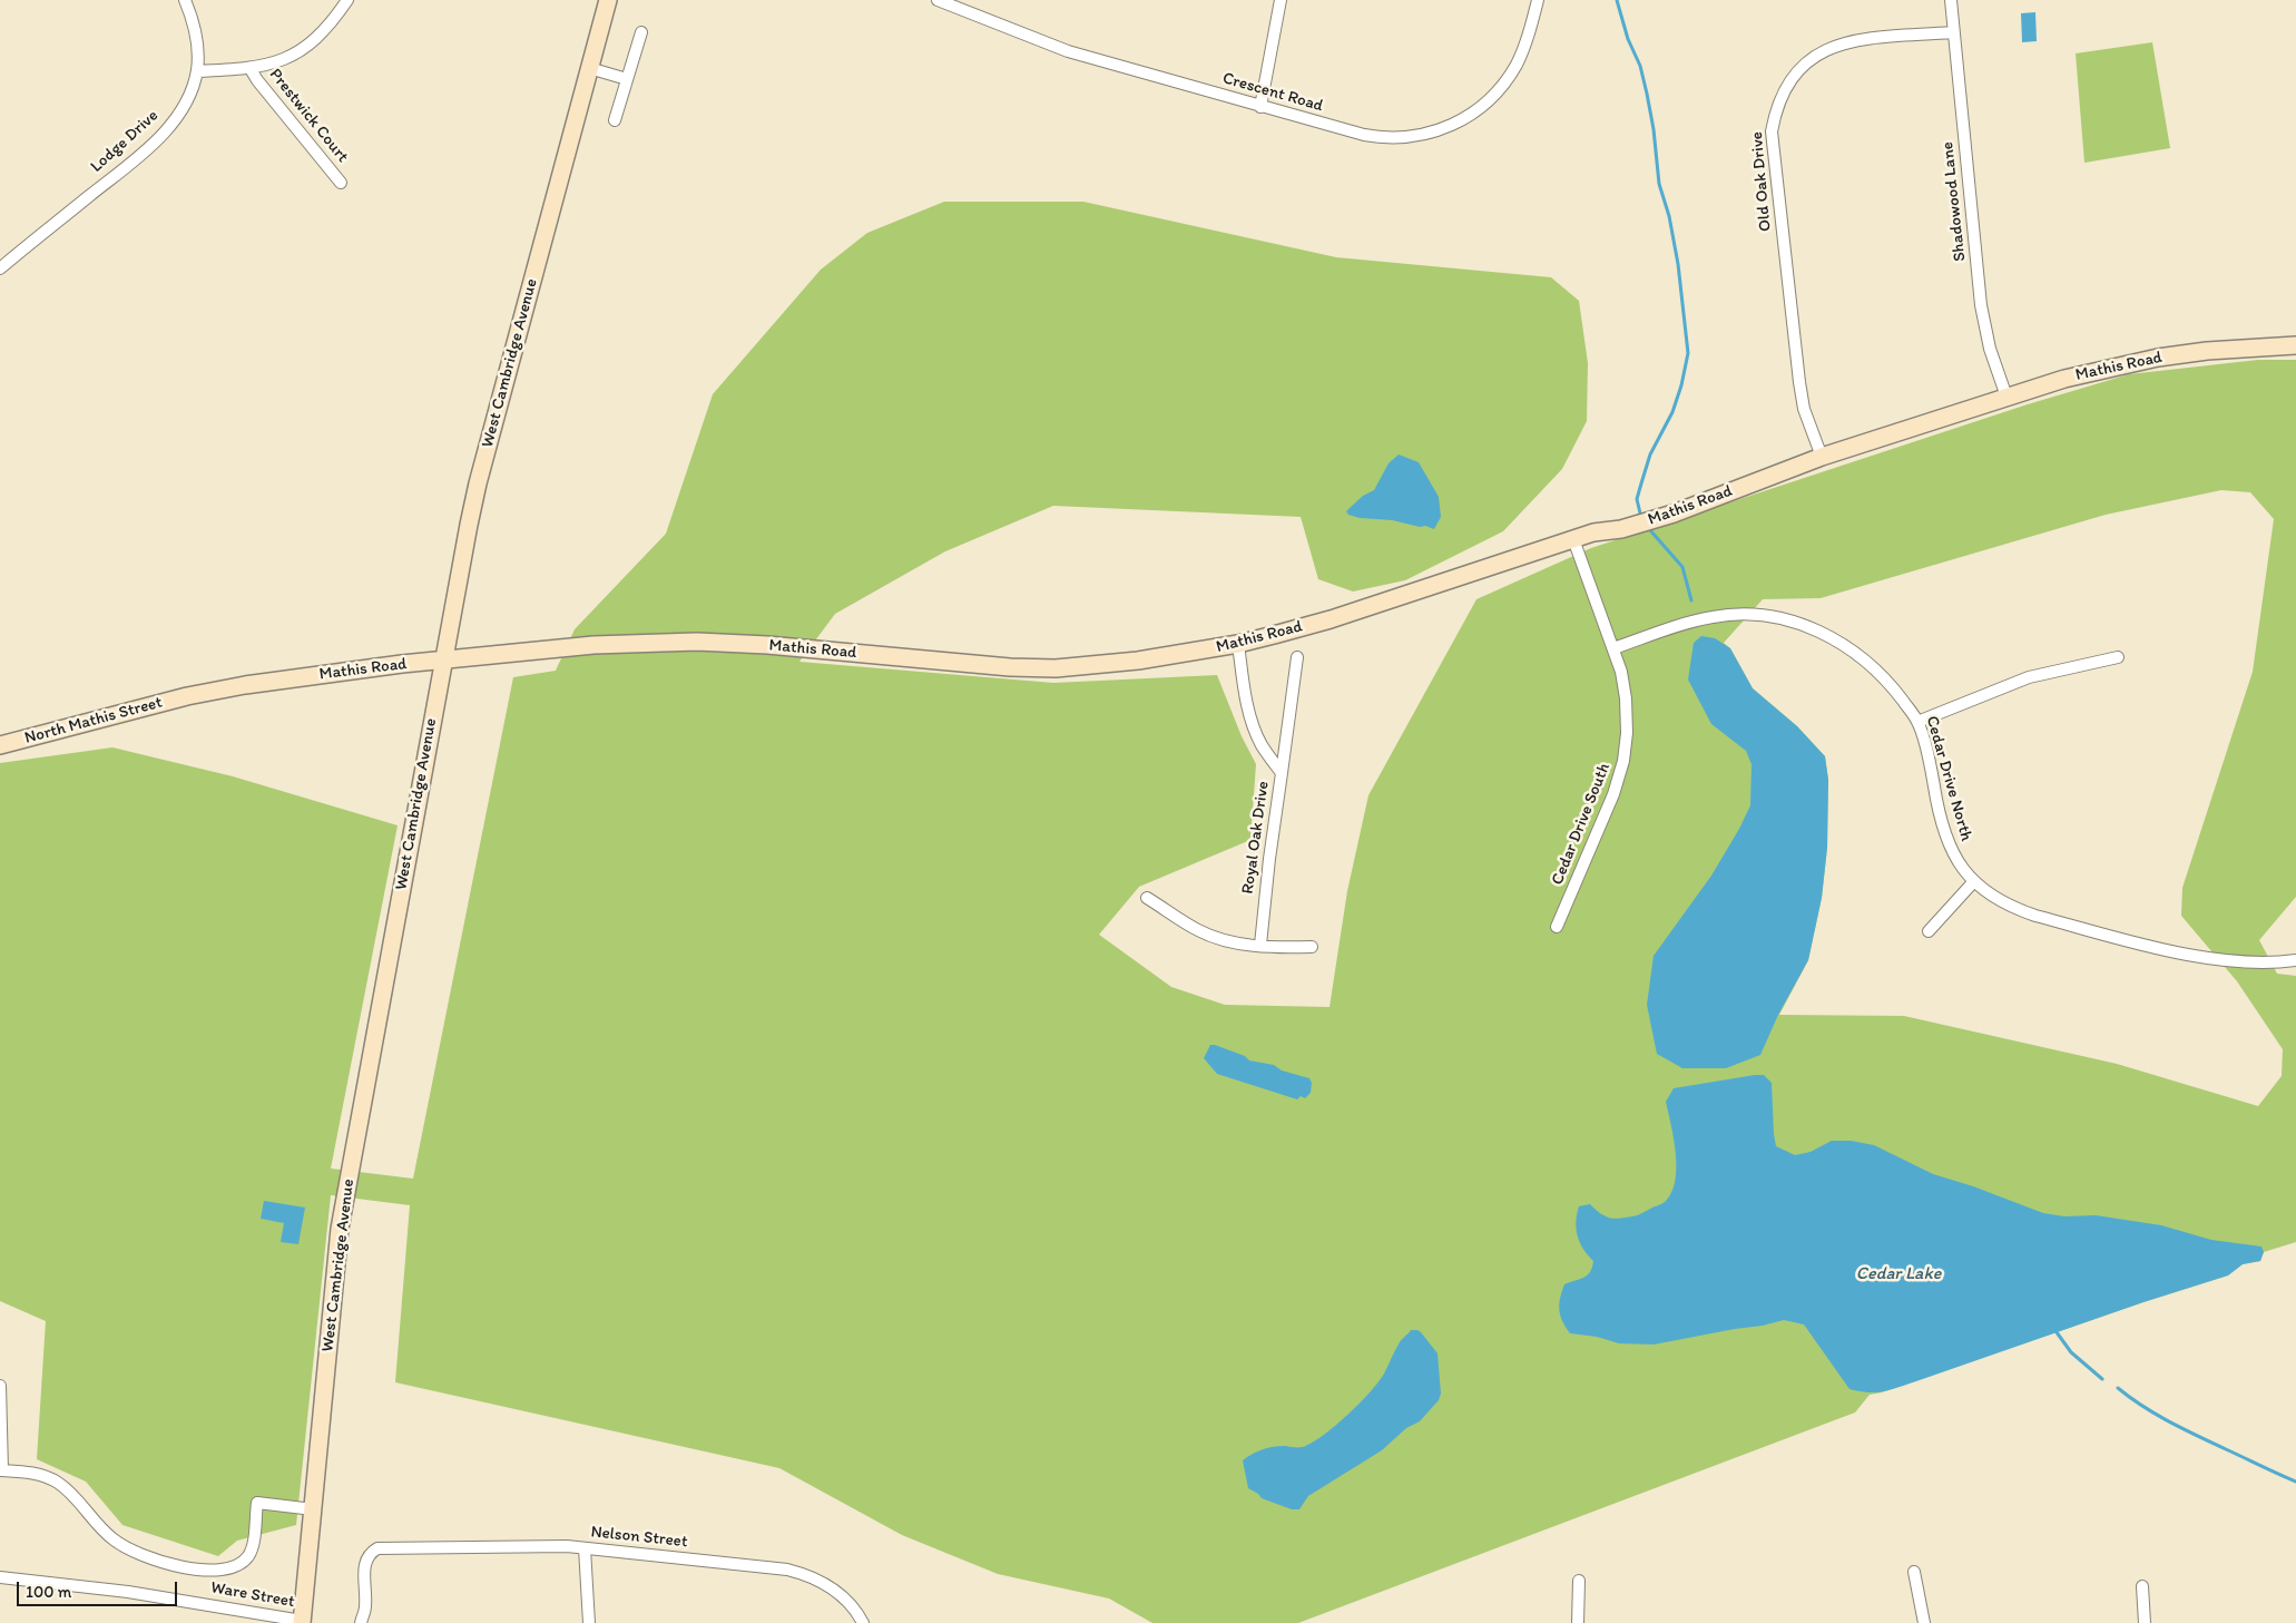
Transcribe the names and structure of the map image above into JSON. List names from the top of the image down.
{
  "streets": {
    "street": [
      "Crescent Road",
      "Prestwick Court",
      "Lodge Drive",
      "Old Oak Drive",
      "Shadowood Lane",
      "West Cambridge Avenue",
      "Mathis Road",
      "North Mathis Street",
      "Cedar Drive North",
      "Cedar Drive South",
      "Royal Oak Drive",
      "Nelson Street",
      "Ware Street"
    ]
  },
  "crossings": [
    ["Old Oak Drive", "Shadowood Lane"],
    ["Old Oak Drive", "Mathis Road"],
    ["Shadowood Lane", "Mathis Road"],
    ["West Cambridge Avenue", "Mathis Road"],
    ["West Cambridge Avenue", "Ware Street"],
    ["Mathis Road", "North Mathis Street"],
    ["Mathis Road", "Cedar Drive South"],
    ["Mathis Road", "Royal Oak Drive"],
    ["Cedar Drive North", "Cedar Drive South"]
  ],
  "water": ["Cedar Lake"],
  "scale_bar": "100 m"
}
